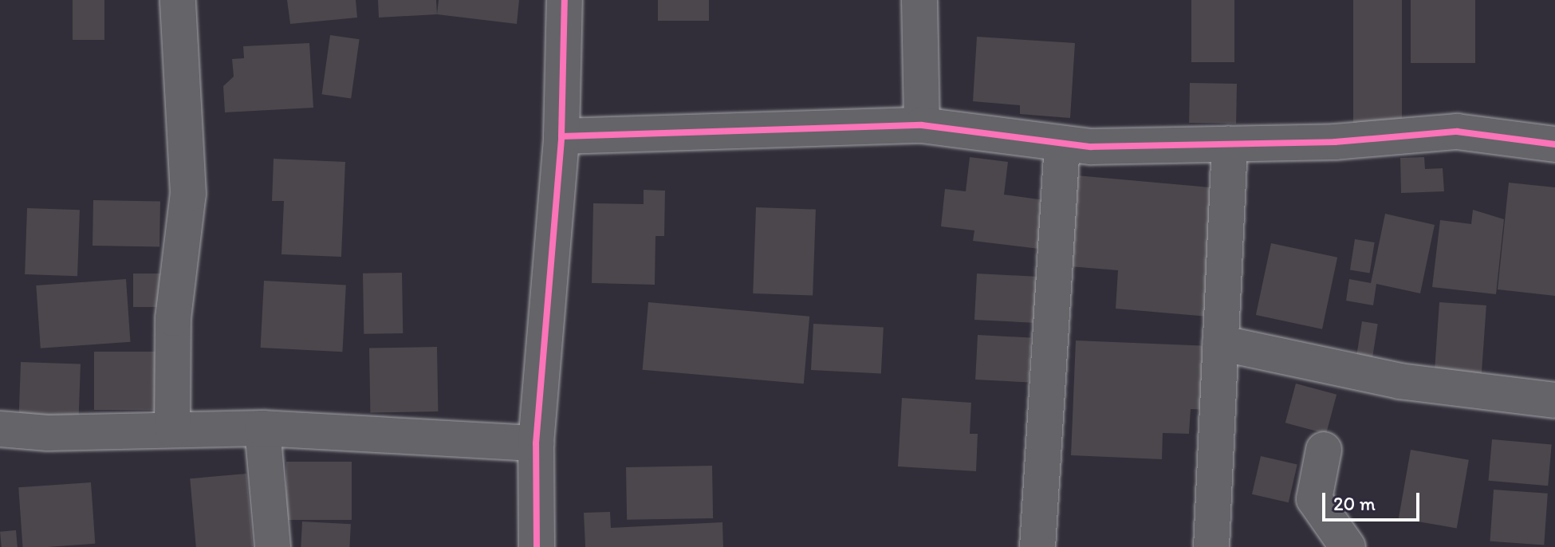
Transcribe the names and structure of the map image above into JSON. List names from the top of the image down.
{
  "scale_bar": "20 m"
}
